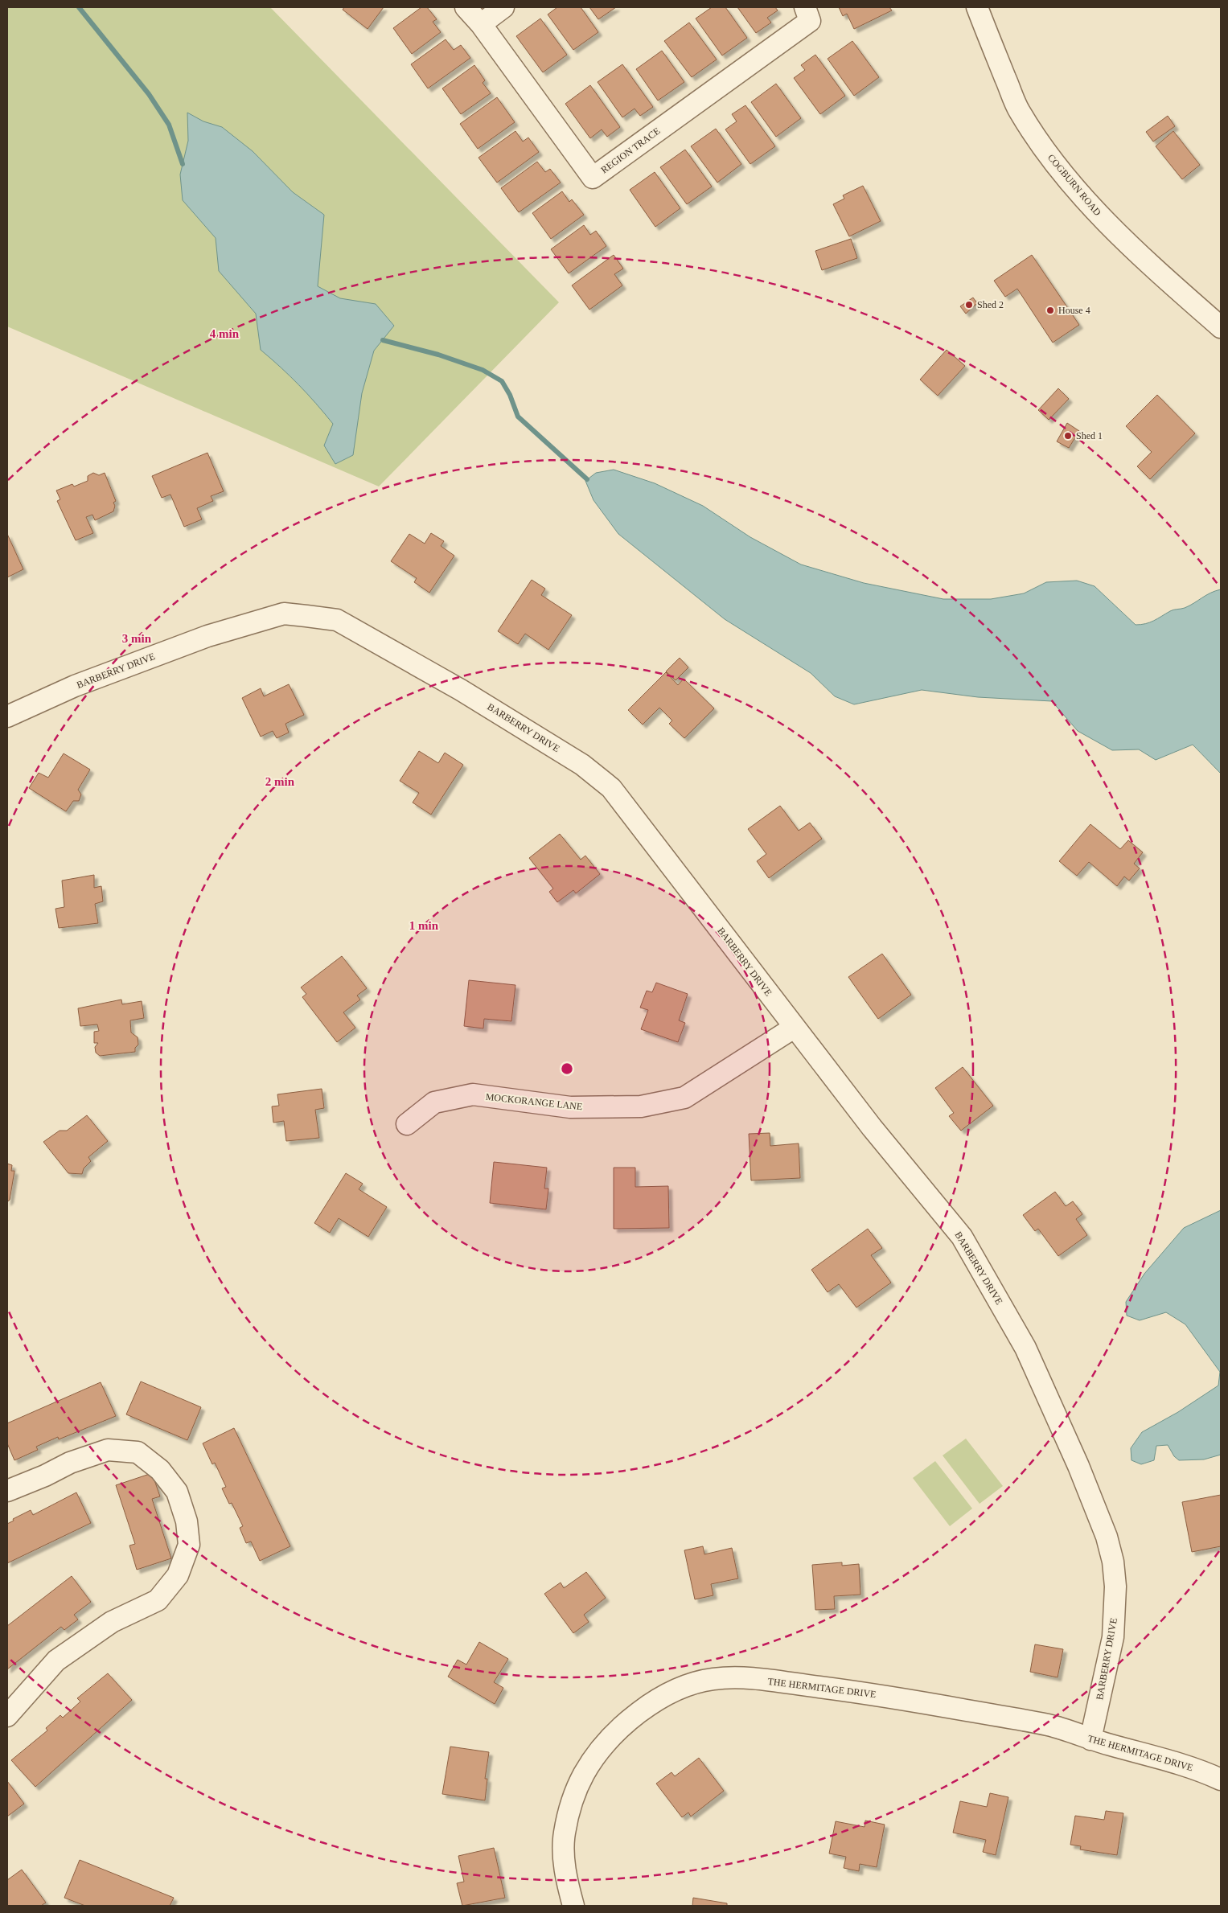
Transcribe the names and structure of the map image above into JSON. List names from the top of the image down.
{
  "streets": {
    "street": [
      "REGION TRACE",
      "COGBURN ROAD",
      "BARBERRY DRIVE",
      "MOCKORANGE LANE",
      "THE HERMITAGE DRIVE"
    ]
  },
  "crossings": [
    ["BARBERRY DRIVE", "MOCKORANGE LANE"],
    ["BARBERRY DRIVE", "THE HERMITAGE DRIVE"]
  ],
  "places": ["Shed 2", "House 4", "Shed 1"],
  "rings": [
    "4 min",
    "3 min",
    "2 min",
    "1 min"
  ]
}
